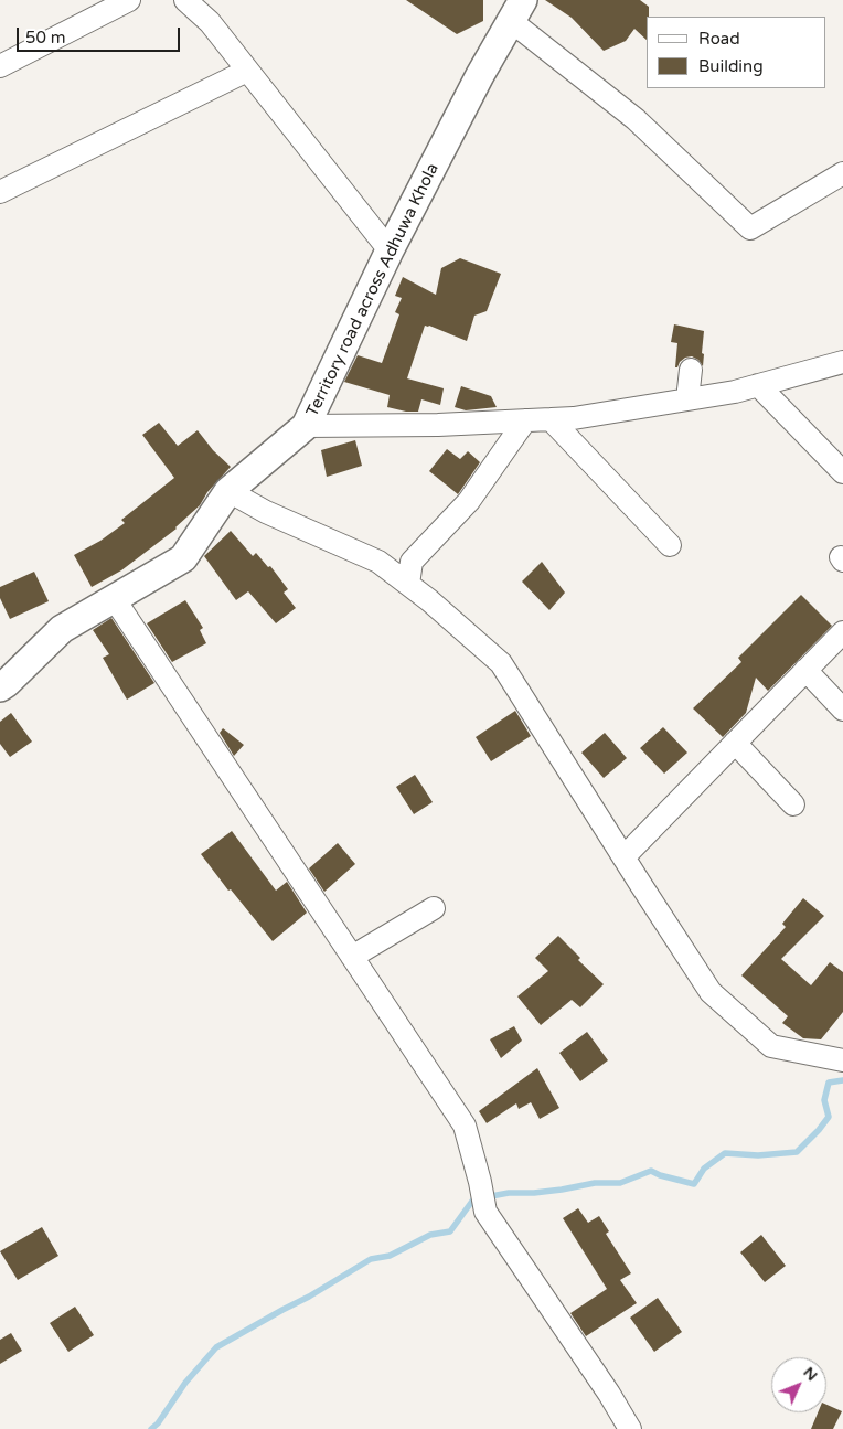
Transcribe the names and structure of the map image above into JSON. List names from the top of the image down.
{
  "streets": {
    "street": ["Territory road across Adhuwa Khola"]
  },
  "legend": ["Road", "Building"],
  "scale_bar": "50 m",
  "north": "top right"
}
